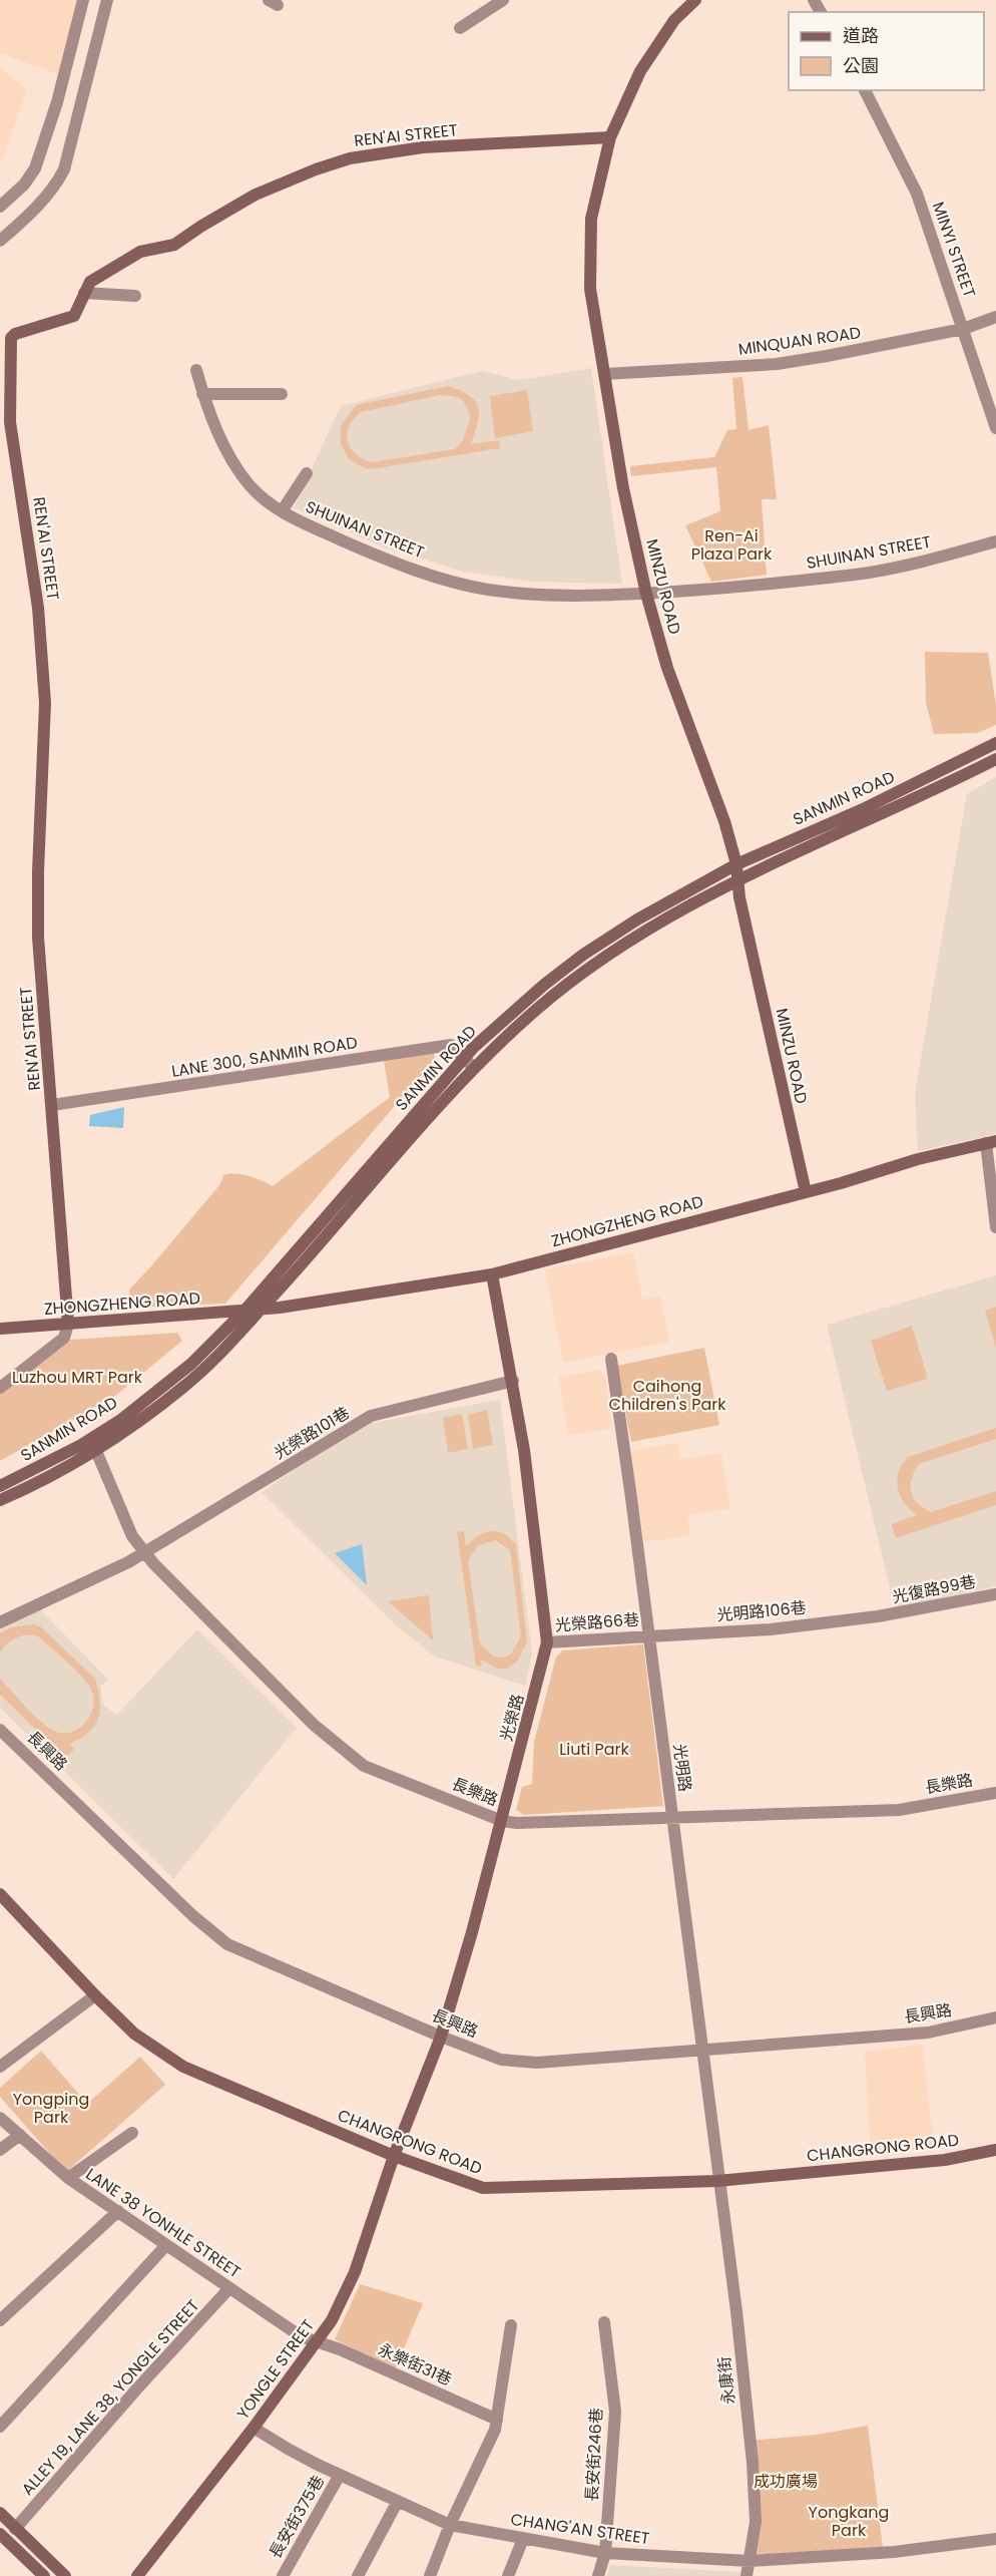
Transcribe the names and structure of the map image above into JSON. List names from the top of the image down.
{
  "streets": {
    "street": [
      "REN'AI STREET",
      "MINYI STREET",
      "MINQUAN ROAD",
      "SHUINAN STREET",
      "MINZU ROAD",
      "SANMIN ROAD",
      "LANE 300, SANMIN ROAD",
      "ZHONGZHENG ROAD",
      "光榮路101巷",
      "光復路99巷",
      "光明路106巷",
      "光榮路66巷",
      "光榮路",
      "長興路",
      "光明路",
      "長樂路",
      "CHANGRONG ROAD",
      "LANE 38 YONHLE STREET",
      "永樂街31巷",
      "YONGLE STREET",
      "永康街",
      "ALLEY 19, LANE 38, YONGLE STREET",
      "長安街246巷",
      "長安街375巷",
      "CHANG'AN STREET"
    ]
  },
  "crossings": [
    ["REN'AI STREET", "MINZU ROAD"],
    ["REN'AI STREET", "LANE 300, SANMIN ROAD"],
    ["REN'AI STREET", "ZHONGZHENG ROAD"],
    ["MINYI STREET", "MINQUAN ROAD"],
    ["MINQUAN ROAD", "MINZU ROAD"],
    ["SHUINAN STREET", "MINZU ROAD"],
    ["MINZU ROAD", "SANMIN ROAD"],
    ["MINZU ROAD", "ZHONGZHENG ROAD"],
    ["SANMIN ROAD", "LANE 300, SANMIN ROAD"],
    ["SANMIN ROAD", "ZHONGZHENG ROAD"],
    ["SANMIN ROAD", "長樂路"],
    ["ZHONGZHENG ROAD", "光榮路"],
    ["光榮路101巷", "光榮路"],
    ["光榮路101巷", "長樂路"],
    ["光復路99巷", "光明路106巷"],
    ["光明路106巷", "光榮路66巷"],
    ["光明路106巷", "光明路"],
    ["光榮路66巷", "光榮路"],
    ["光榮路66巷", "光明路"],
    ["光榮路", "長興路"],
    ["光榮路", "長樂路"],
    ["光榮路", "CHANGRONG ROAD"],
    ["光榮路", "YONGLE STREET"],
    ["長興路", "光明路"],
    ["光明路", "長樂路"],
    ["光明路", "CHANGRONG ROAD"],
    ["光明路", "永康街"],
    ["CHANGRONG ROAD", "YONGLE STREET"],
    ["CHANGRONG ROAD", "永康街"],
    ["LANE 38 YONHLE STREET", "永樂街31巷"],
    ["LANE 38 YONHLE STREET", "YONGLE STREET"],
    ["LANE 38 YONHLE STREET", "ALLEY 19, LANE 38, YONGLE STREET"],
    ["永樂街31巷", "YONGLE STREET"],
    ["YONGLE STREET", "CHANG'AN STREET"],
    ["永康街", "CHANG'AN STREET"],
    ["長安街246巷", "CHANG'AN STREET"],
    ["長安街375巷", "CHANG'AN STREET"]
  ],
  "parks": [
    "Ren-Ai Plaza Park",
    "Luzhou MRT Park",
    "Caihong Children's Park",
    "Liuti Park",
    "Yongping Park",
    "成功廣場",
    "Yongkang Park"
  ],
  "legend": ["道路", "公園"]
}
